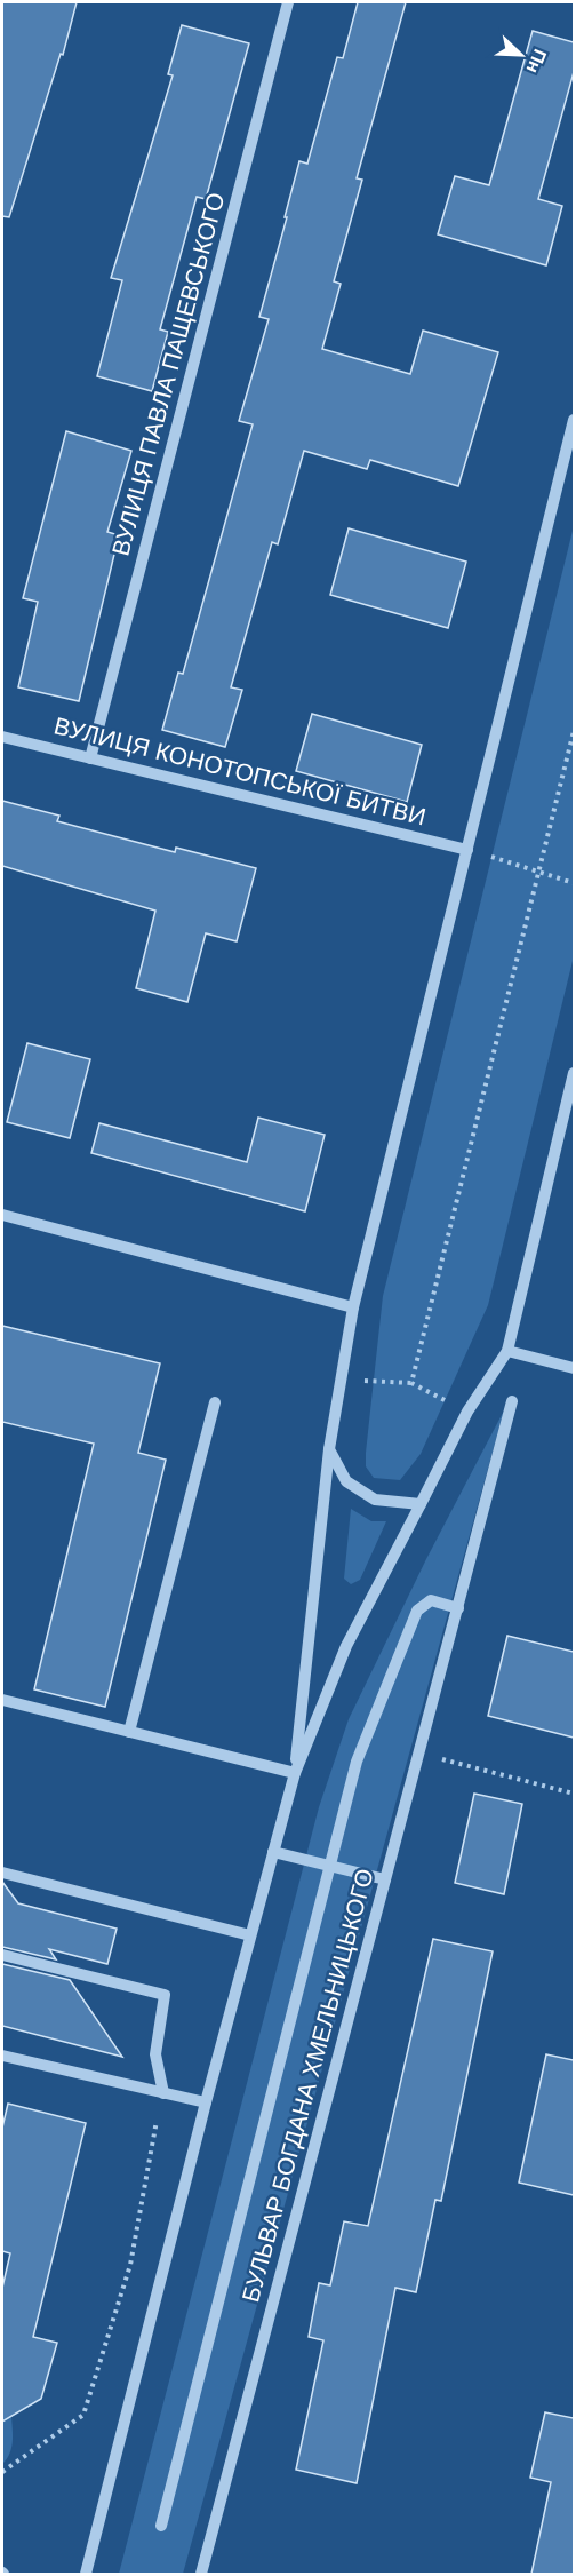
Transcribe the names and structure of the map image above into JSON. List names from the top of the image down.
{
  "streets": {
    "street": ["ВУЛИЦЯ ПАВЛА ПАЩЕВСЬКОГО", "ВУЛИЦЯ КОНОТОПСЬКОЇ БИТВИ", "БУЛЬВАР БОГДАНА ХМЕЛЬНИЦЬКОГО"]
  },
  "crossings": [
    ["ВУЛИЦЯ ПАВЛА ПАЩЕВСЬКОГО", "ВУЛИЦЯ КОНОТОПСЬКОЇ БИТВИ"]
  ],
  "north": "bottom right"
}
